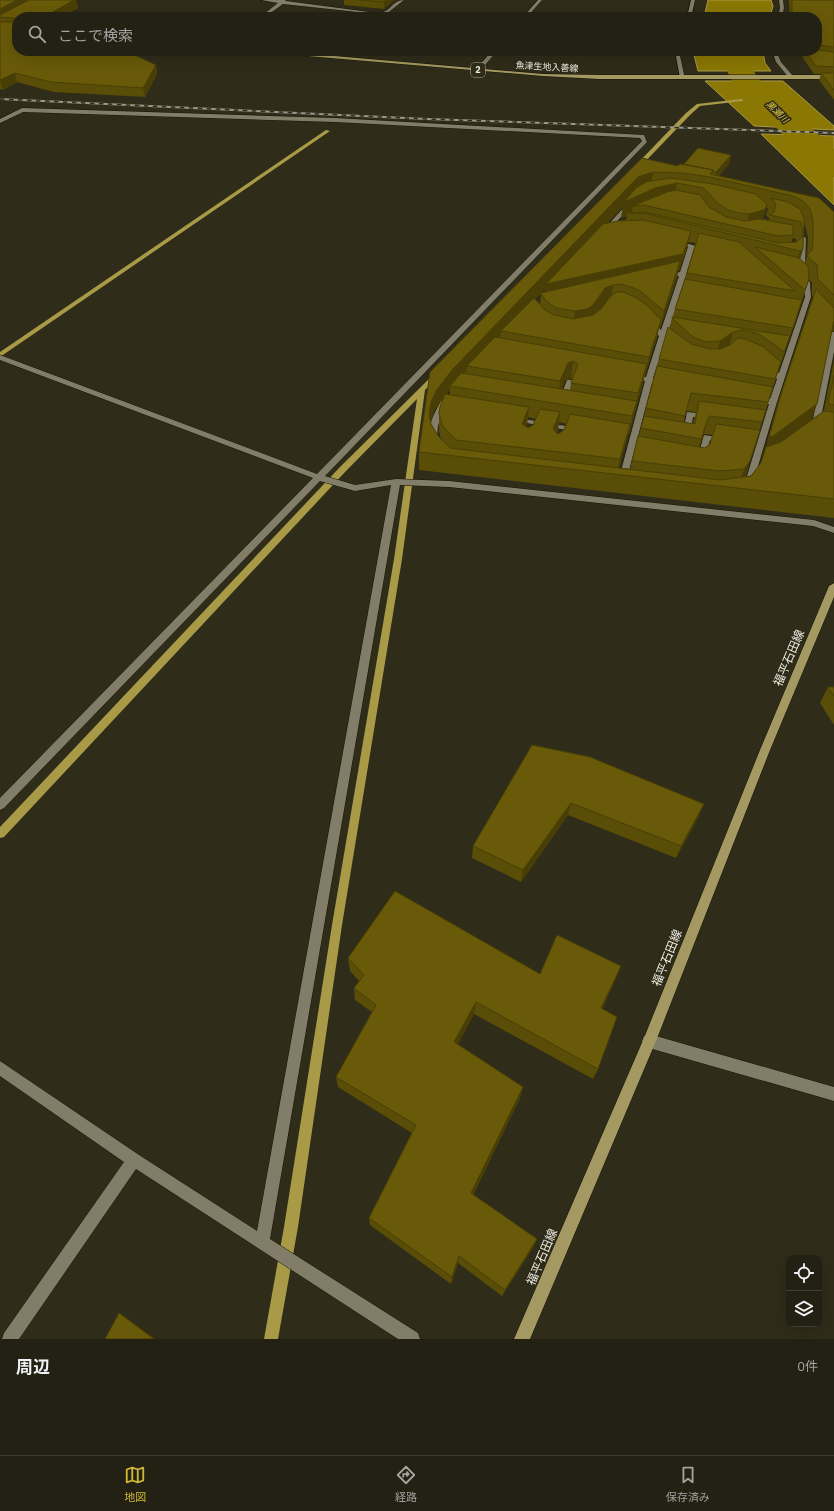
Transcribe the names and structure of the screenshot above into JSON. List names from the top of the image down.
{
  "streets": {
    "main road": ["魚津生地入善線", "2", "福平石田線"]
  },
  "water": ["黒瀬川"],
  "page": {
    "search": "ここで検索",
    "heading": ["周辺", "0件"],
    "nav": ["地図", "経路", "保存済み"]
  }
}
